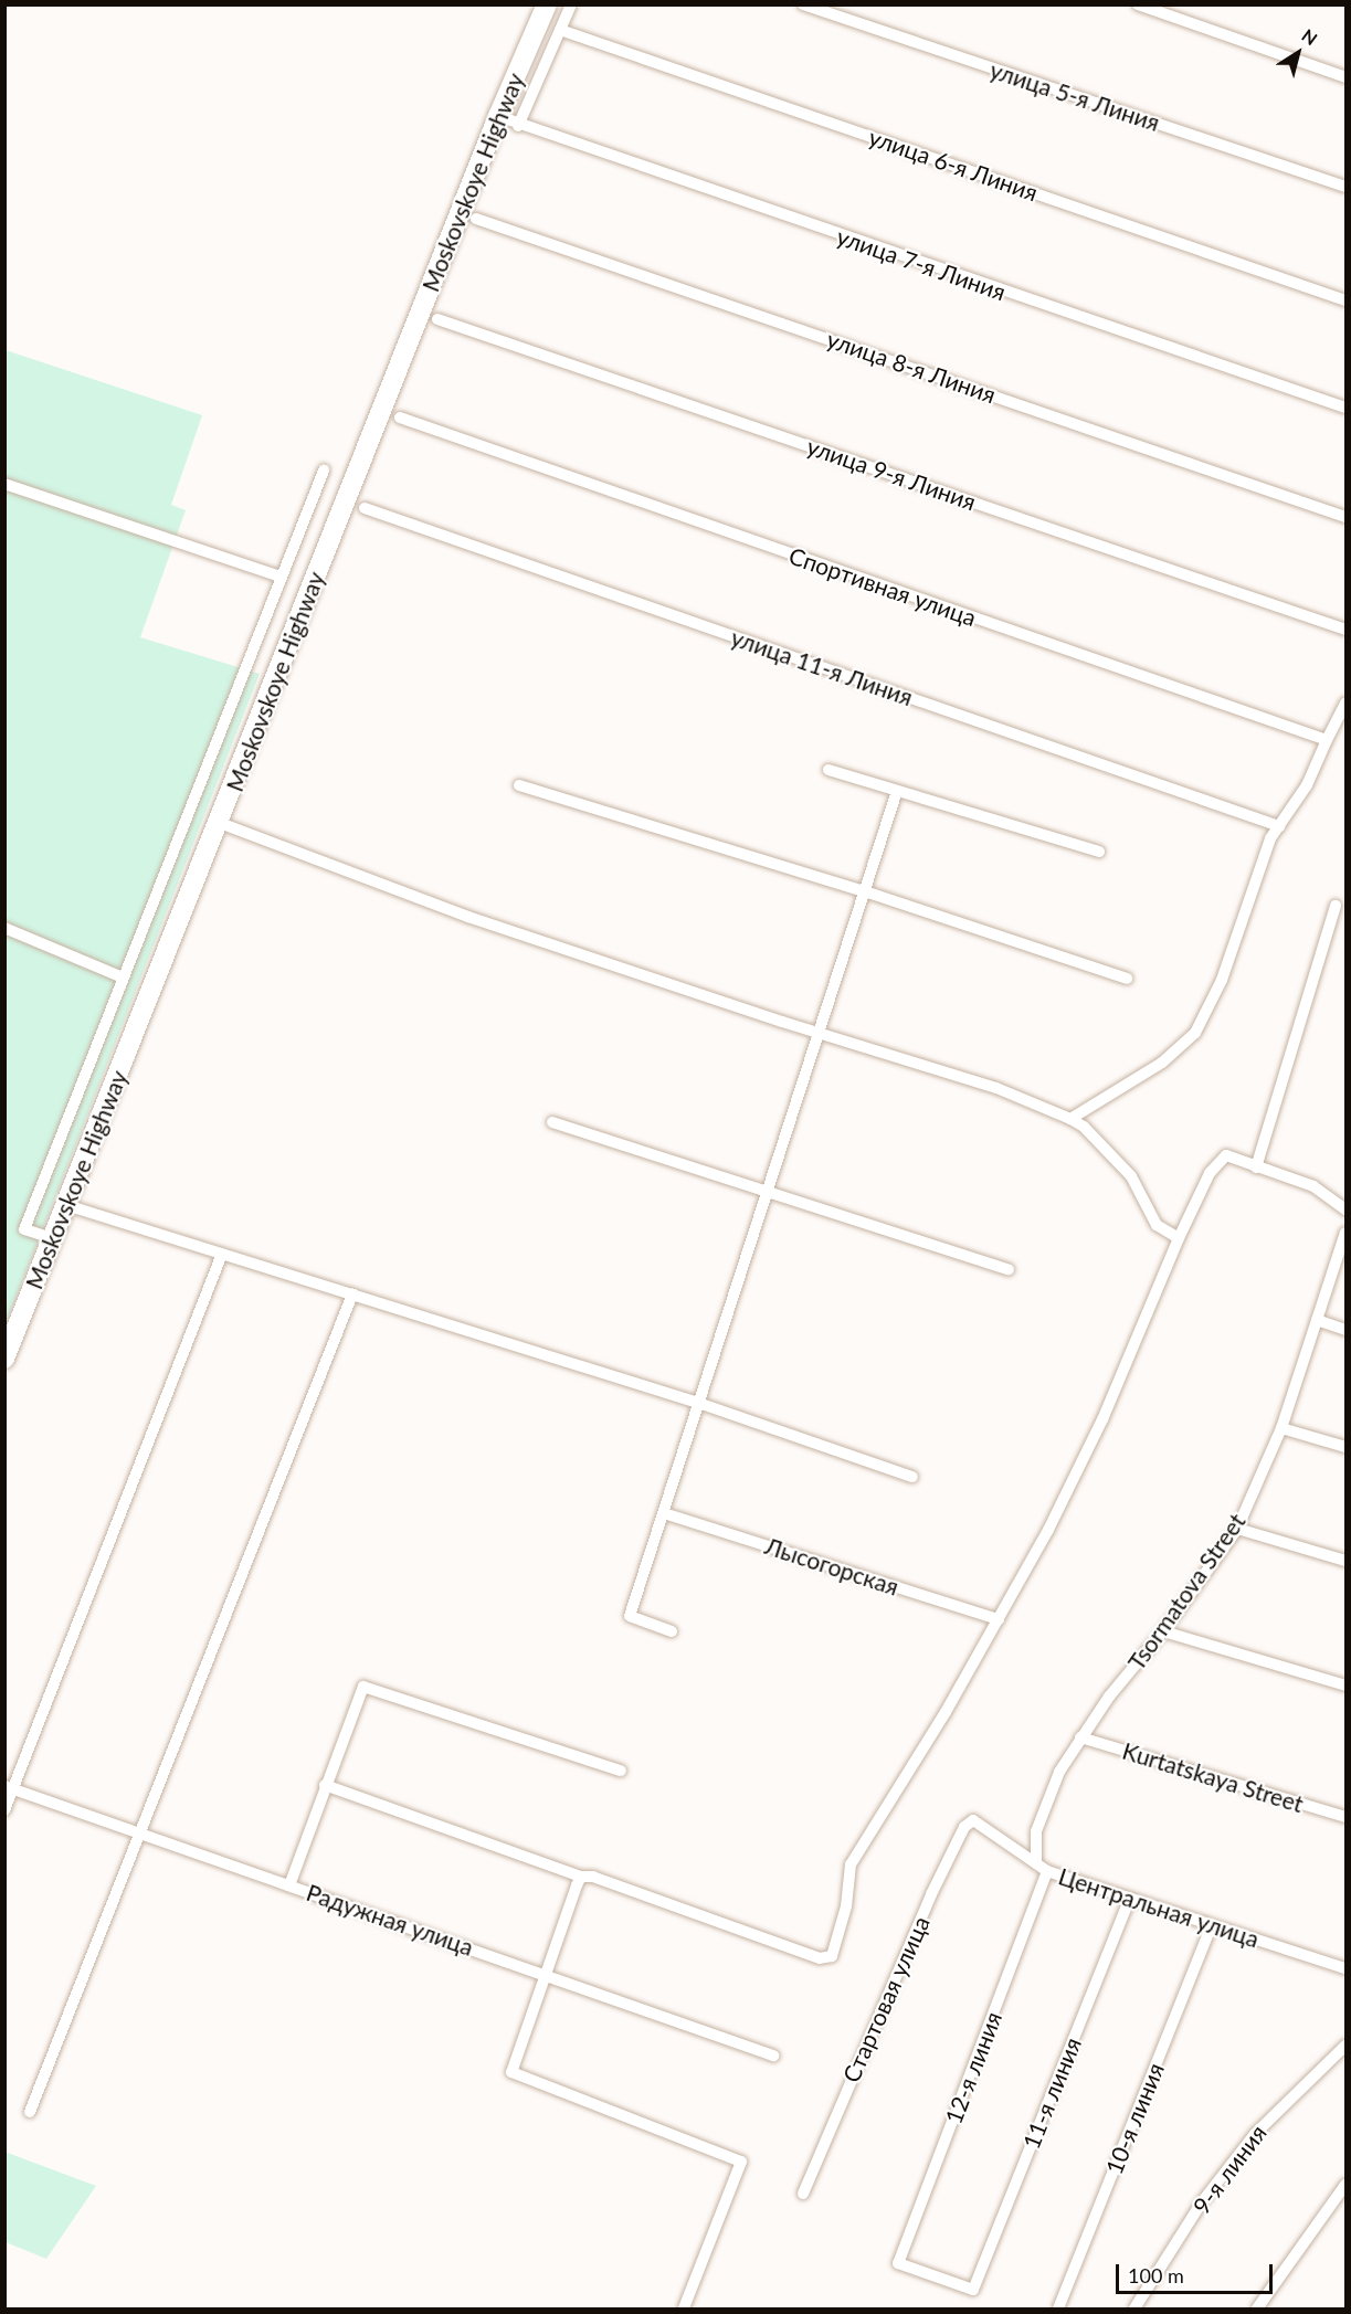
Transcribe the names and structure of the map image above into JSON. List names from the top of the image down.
{
  "streets": {
    "highway": ["Moskovskoye Highway"],
    "street": [
      "улица 5-я Линия",
      "улица 6-я Линия",
      "улица 7-я Линия",
      "улица 8-я Линия",
      "улица 9-я Линия",
      "Спортивная улица",
      "улица 11-я Линия",
      "Лысогорская",
      "Tsormatova Street",
      "Kurtatskaya Street",
      "Центральная улица",
      "Радужная улица",
      "Стартовая улица",
      "12-я линия",
      "11-я линия",
      "10-я линия",
      "9-я линия"
    ]
  },
  "crossings": [
    ["Moskovskoye Highway", "улица 7-я Линия"],
    ["Tsormatova Street", "Kurtatskaya Street"],
    ["Tsormatova Street", "Центральная улица"],
    ["Центральная улица", "Стартовая улица"],
    ["Центральная улица", "12-я линия"],
    ["Центральная улица", "11-я линия"],
    ["Центральная улица", "10-я линия"],
    ["12-я линия", "11-я линия"]
  ],
  "scale_bar": "100 m",
  "north": "top right"
}
